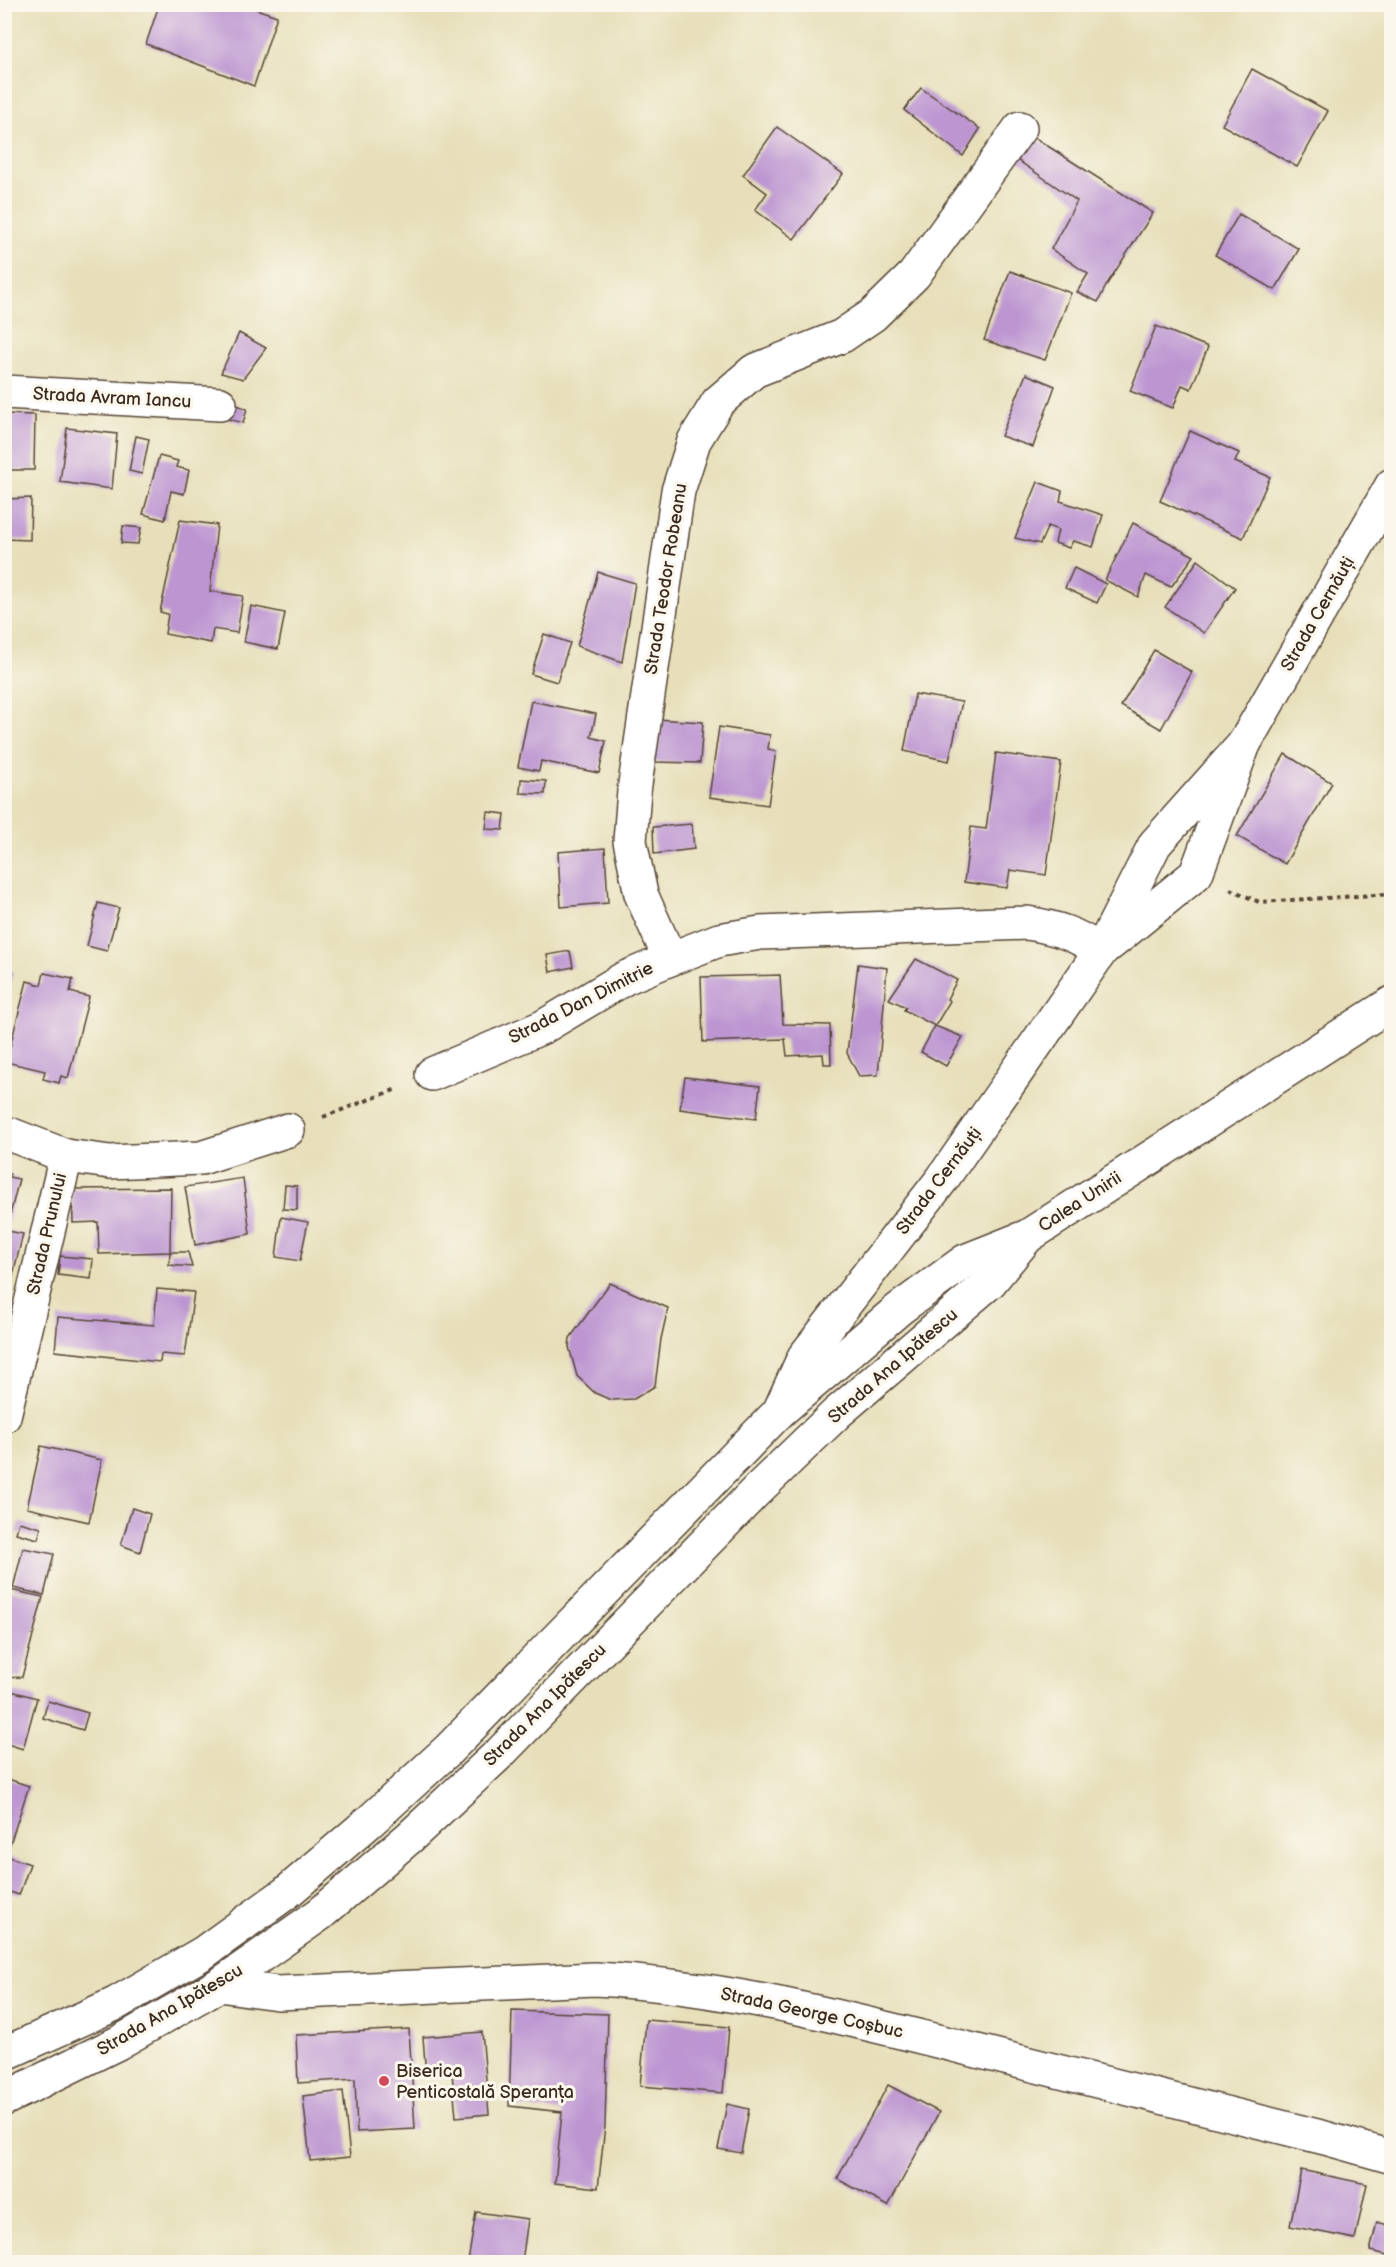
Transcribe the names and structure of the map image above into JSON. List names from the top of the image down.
{
  "streets": {
    "street": [
      "Strada Avram Iancu",
      "Strada Teodor Robeanu",
      "Strada Cernăuți",
      "Strada Dan Dimitrie",
      "Calea Unirii",
      "Strada Prunului",
      "Strada Ana Ipătescu",
      "Strada George Coșbuc"
    ]
  },
  "crossings": [
    ["Strada Teodor Robeanu", "Strada Dan Dimitrie"],
    ["Strada Cernăuți", "Strada Dan Dimitrie"],
    ["Strada Cernăuți", "Calea Unirii"],
    ["Strada Cernăuți", "Strada Ana Ipătescu"],
    ["Calea Unirii", "Strada Ana Ipătescu"],
    ["Strada Ana Ipătescu", "Strada George Coșbuc"]
  ],
  "places": ["Biserica Penticostală Speranța"]
}
